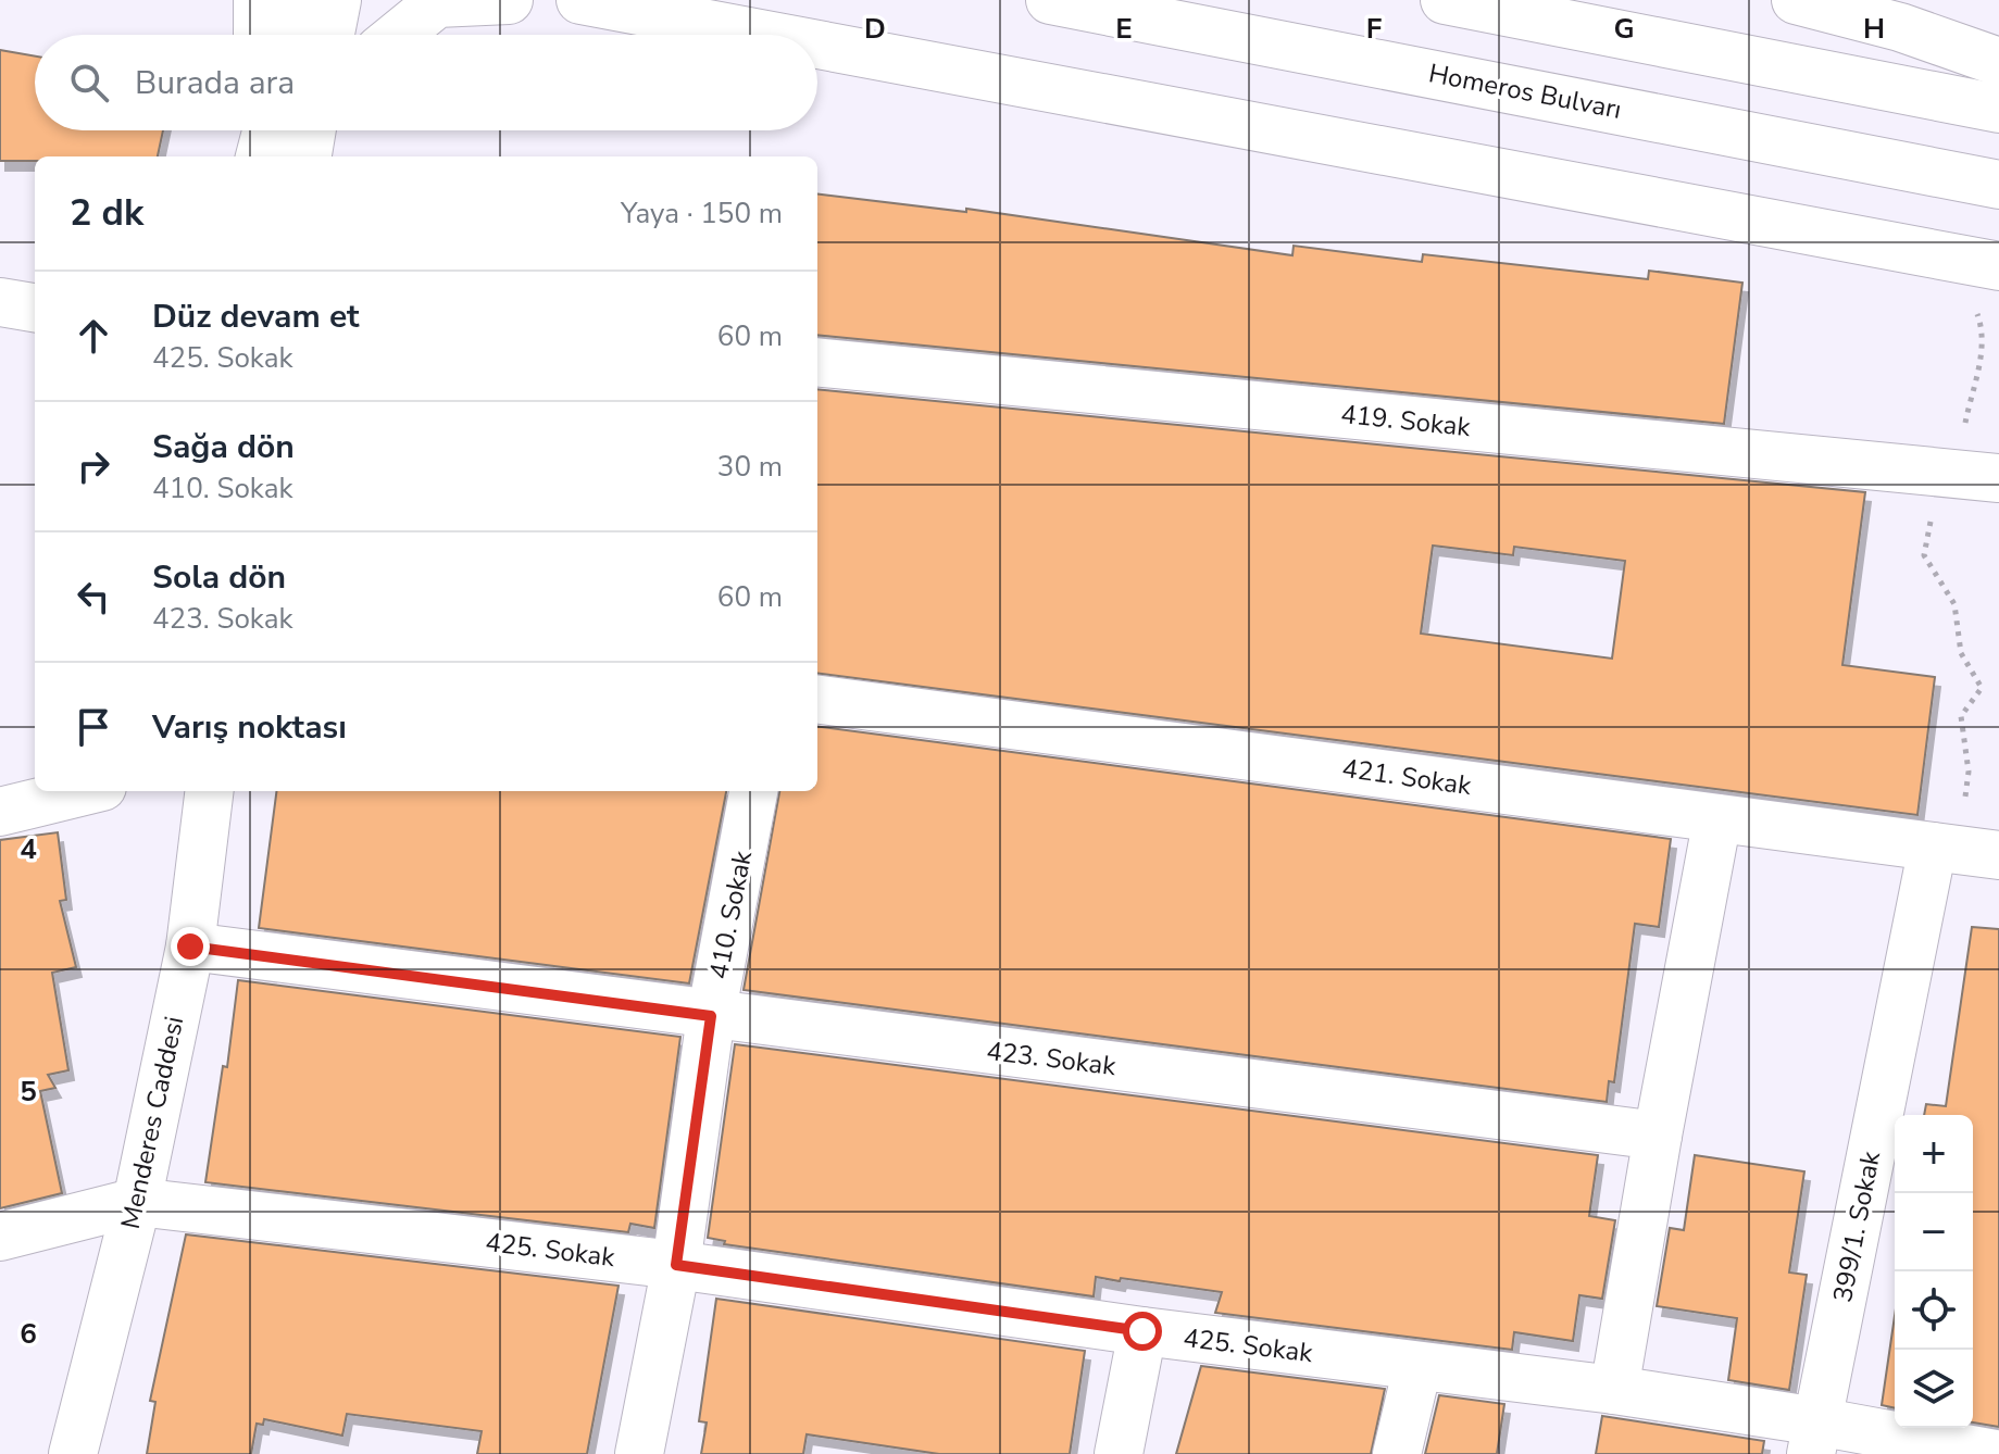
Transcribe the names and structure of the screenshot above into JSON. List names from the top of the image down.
{
  "streets": {
    "street": [
      "Homeros Bulvarı",
      "419. Sokak",
      "421. Sokak",
      "410. Sokak",
      "423. Sokak",
      "Menderes Caddesi",
      "399/1. Sokak",
      "425. Sokak"
    ]
  },
  "crossings": [
    ["421. Sokak", "399/1. Sokak"],
    ["410. Sokak", "423. Sokak"],
    ["410. Sokak", "425. Sokak"],
    ["423. Sokak", "Menderes Caddesi"],
    ["Menderes Caddesi", "425. Sokak"],
    ["399/1. Sokak", "425. Sokak"]
  ],
  "page": {
    "search": "Burada ara",
    "heading": ["2 dk", "Yaya · 150 m"],
    "list": [
      ["Düz devam et", "425. Sokak", "60 m"],
      ["Sağa dön", "410. Sokak", "30 m"],
      ["Sola dön", "423. Sokak", "60 m"],
      "Varış noktası"
    ],
    "map_buttons": ["+", "−"]
  },
  "grid": {
    "columns": [
      "D",
      "E",
      "F",
      "G",
      "H"
    ],
    "rows": ["4", "5", "6"]
  }
}
